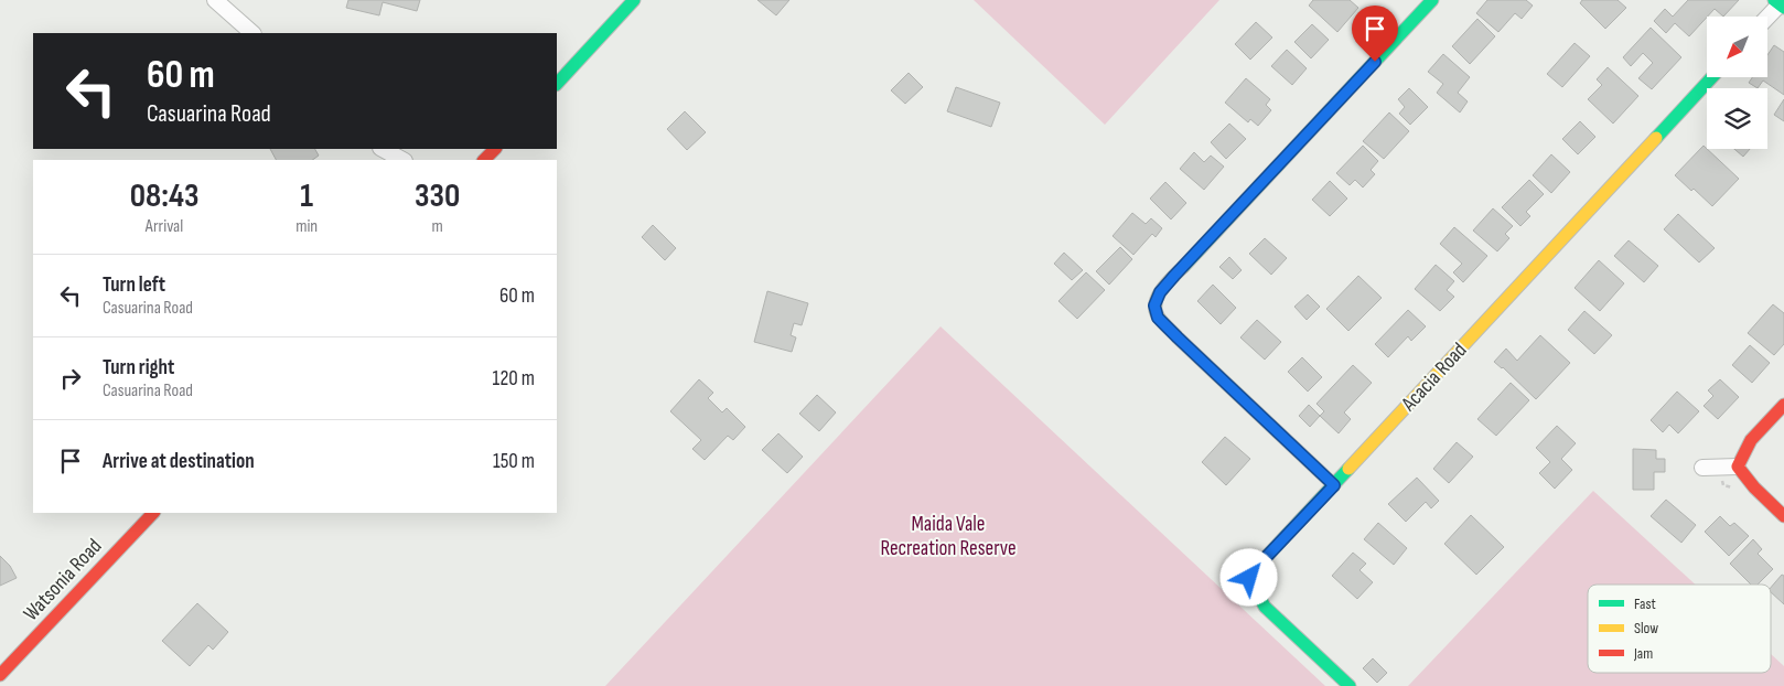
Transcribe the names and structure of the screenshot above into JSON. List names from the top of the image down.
{
  "streets": {
    "street": ["Acacia Road", "Watsonia Road"]
  },
  "parks": ["Maida Vale Recreation Reserve"],
  "legend": ["Fast", "Slow", "Jam"],
  "north": "bottom left",
  "page": {
    "turn": ["60 m", "Casuarina Road"],
    "eta": [
      "08:43",
      "Arrival",
      "1",
      "min",
      "330",
      "m"
    ],
    "list": [
      {
        "name": "Turn left",
        "note": "Casuarina Road",
        "value": "60 m"
      },
      {
        "name": "Turn right",
        "note": "Casuarina Road",
        "value": "120 m"
      },
      {
        "name": "Arrive at destination",
        "value": "150 m"
      }
    ]
  }
}
